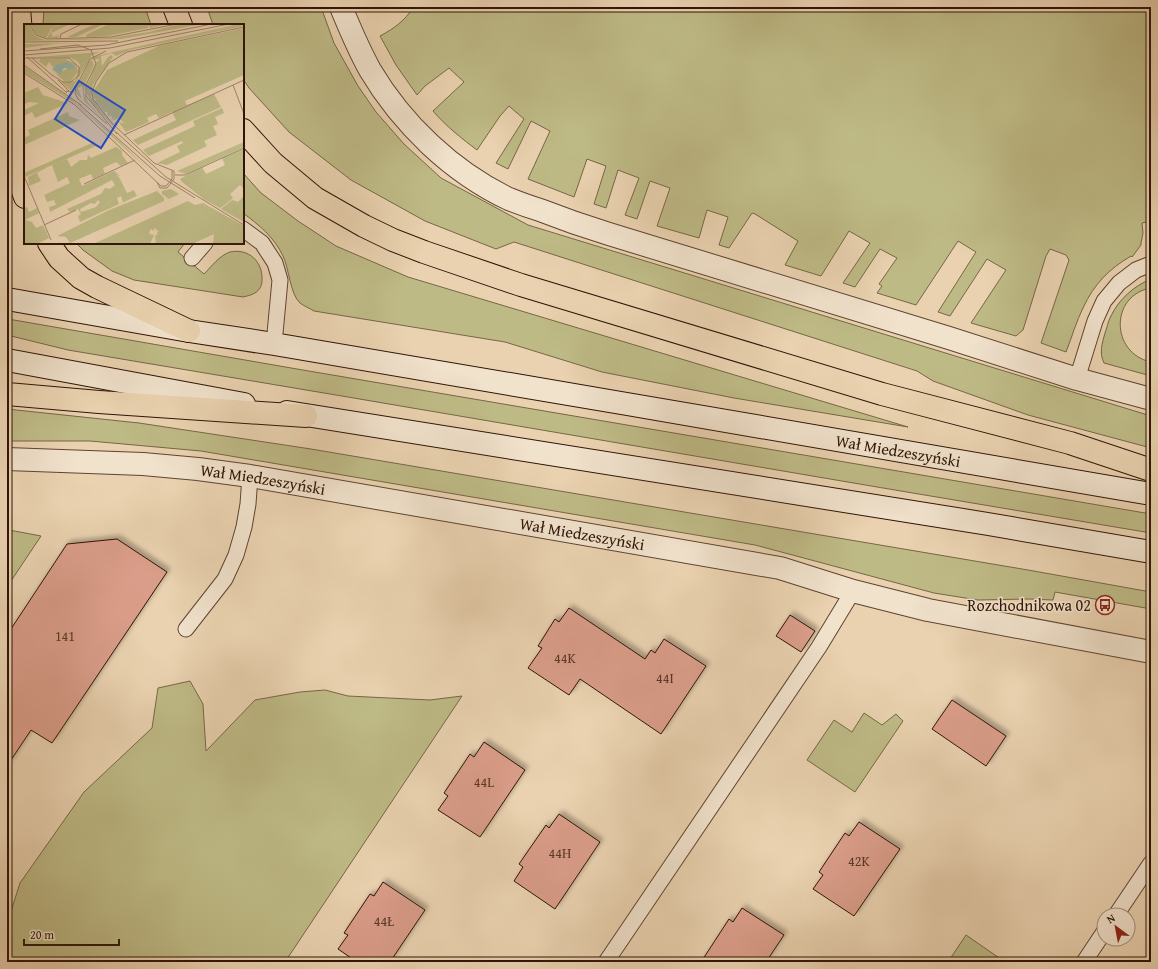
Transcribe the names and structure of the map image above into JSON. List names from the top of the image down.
{
  "streets": {
    "main road": ["Wał Miedzeszyński"]
  },
  "places": {
    "bus stop": ["Rozchodnikowa 02"]
  },
  "house_numbers": [
    "141",
    "44K",
    "44I",
    "44L",
    "44H",
    "42K",
    "44Ł"
  ],
  "scale_bar": "20 m",
  "north": "top left"
}
